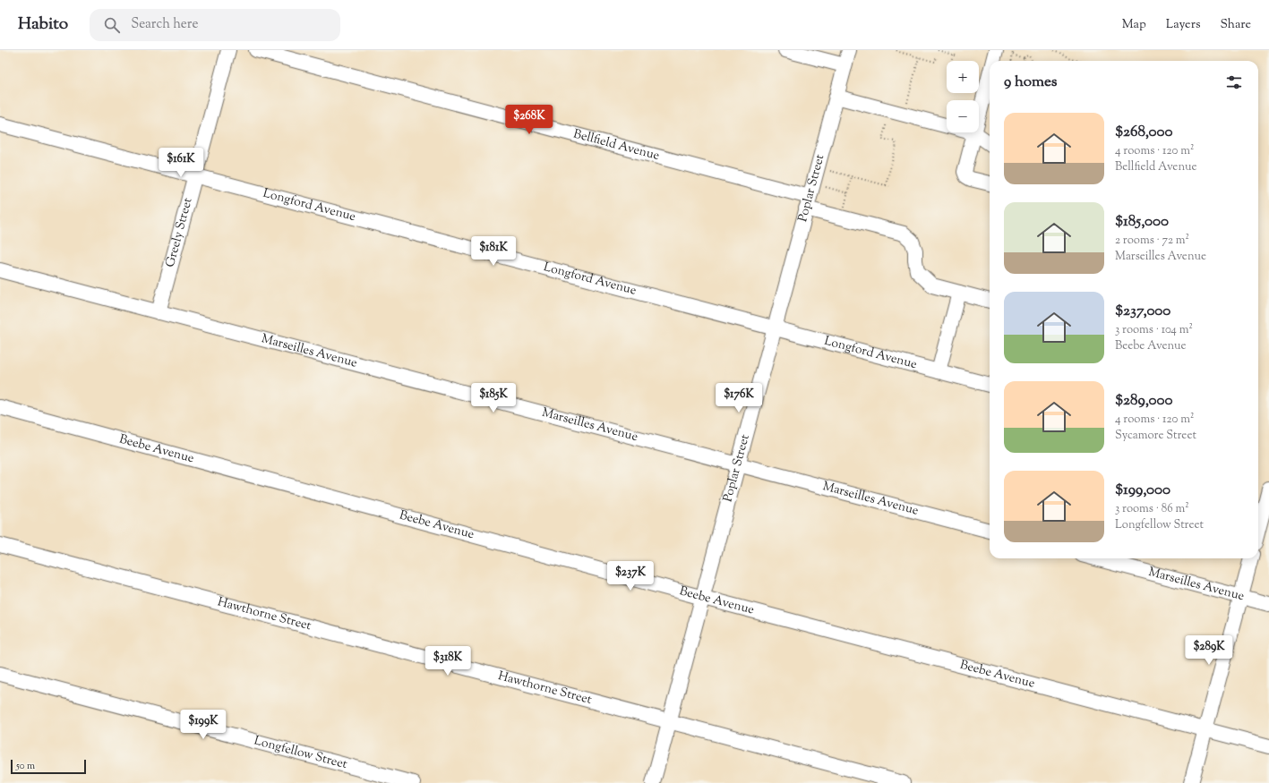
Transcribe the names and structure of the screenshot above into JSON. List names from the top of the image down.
{
  "streets": {
    "street": [
      "Bellfield Avenue",
      "Poplar Street",
      "Longford Avenue",
      "Greely Street",
      "Marseilles Avenue",
      "Beebe Avenue",
      "Hawthorne Street",
      "Longfellow Street"
    ]
  },
  "crossings": [
    ["Bellfield Avenue", "Poplar Street"],
    ["Poplar Street", "Longford Avenue"],
    ["Poplar Street", "Marseilles Avenue"],
    ["Poplar Street", "Beebe Avenue"],
    ["Poplar Street", "Hawthorne Street"],
    ["Longford Avenue", "Greely Street"],
    ["Greely Street", "Marseilles Avenue"]
  ],
  "scale_bar": "50 m",
  "page": {
    "header": "Habito",
    "search": "Search here",
    "nav": ["Map", "Layers", "Share"],
    "map_buttons": ["+", "−"],
    "heading": "9 homes",
    "list": [
      {
        "name": "$268,000",
        "note": "4 rooms · 120 m² · Bellfield Avenue"
      },
      {
        "name": "$185,000",
        "note": "2 rooms · 72 m² · Marseilles Avenue"
      },
      {
        "name": "$237,000",
        "note": "3 rooms · 104 m² · Beebe Avenue"
      },
      {
        "name": "$289,000",
        "note": "4 rooms · 120 m² · Sycamore Street"
      },
      {
        "name": "$199,000",
        "note": "3 rooms · 86 m² · Longfellow Street"
      }
    ],
    "price": [
      "$268K",
      "$161K",
      "$181K",
      "$185K",
      "$176K",
      "$237K",
      "$289K",
      "$318K",
      "$199K"
    ],
    "scale": "50 m"
  }
}
